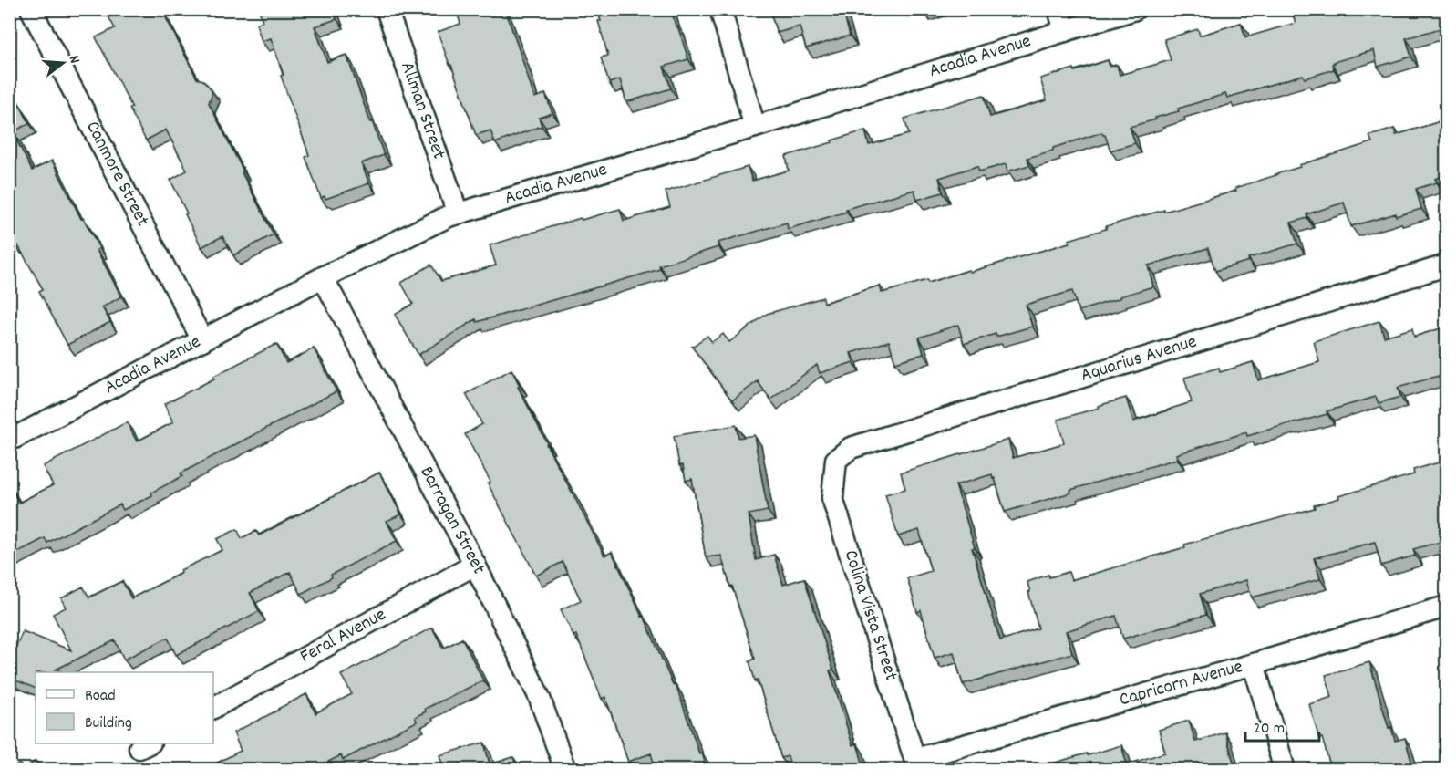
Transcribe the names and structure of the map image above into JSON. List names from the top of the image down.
{
  "streets": {
    "street": [
      "Acadia Avenue",
      "Allman Street",
      "Canmore Street",
      "Aquarius Avenue",
      "Barragan Street",
      "Colina Vista Street",
      "Feral Avenue",
      "Capricorn Avenue"
    ]
  },
  "crossings": [
    ["Acadia Avenue", "Allman Street"],
    ["Acadia Avenue", "Canmore Street"],
    ["Acadia Avenue", "Barragan Street"],
    ["Aquarius Avenue", "Colina Vista Street"],
    ["Barragan Street", "Feral Avenue"],
    ["Colina Vista Street", "Capricorn Avenue"]
  ],
  "legend": ["Road", "Building"],
  "scale_bar": "20 m",
  "north": "right"
}
